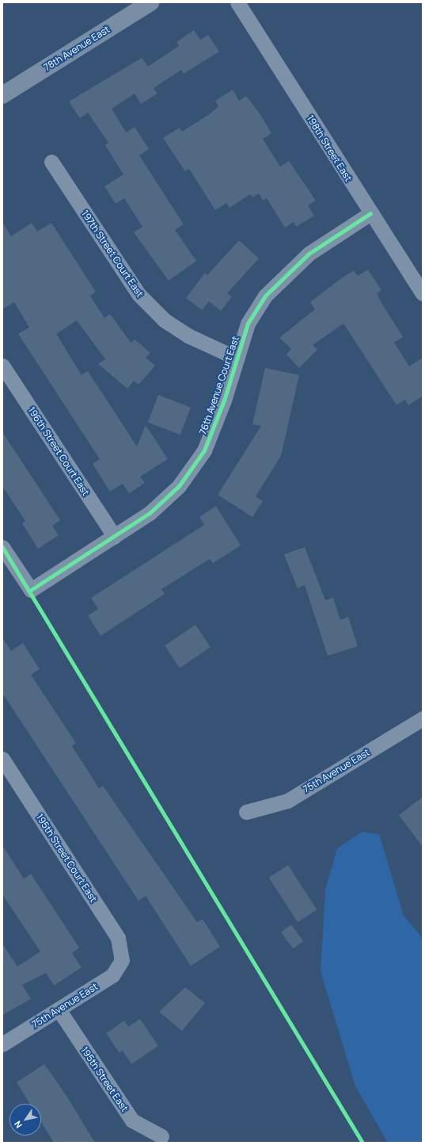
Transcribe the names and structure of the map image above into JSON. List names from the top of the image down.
{
  "streets": {
    "street": [
      "78th Avenue East",
      "198th Street East",
      "197th Street Court East",
      "76th Avenue Court East",
      "196th Street Court East",
      "75th Avenue East",
      "195th Street Court East",
      "195th Street East"
    ]
  },
  "crossings": [
    ["198th Street East", "76th Avenue Court East"],
    ["197th Street Court East", "76th Avenue Court East"],
    ["76th Avenue Court East", "196th Street Court East"],
    ["75th Avenue East", "195th Street Court East"],
    ["75th Avenue East", "195th Street East"]
  ],
  "north": "bottom left"
}
